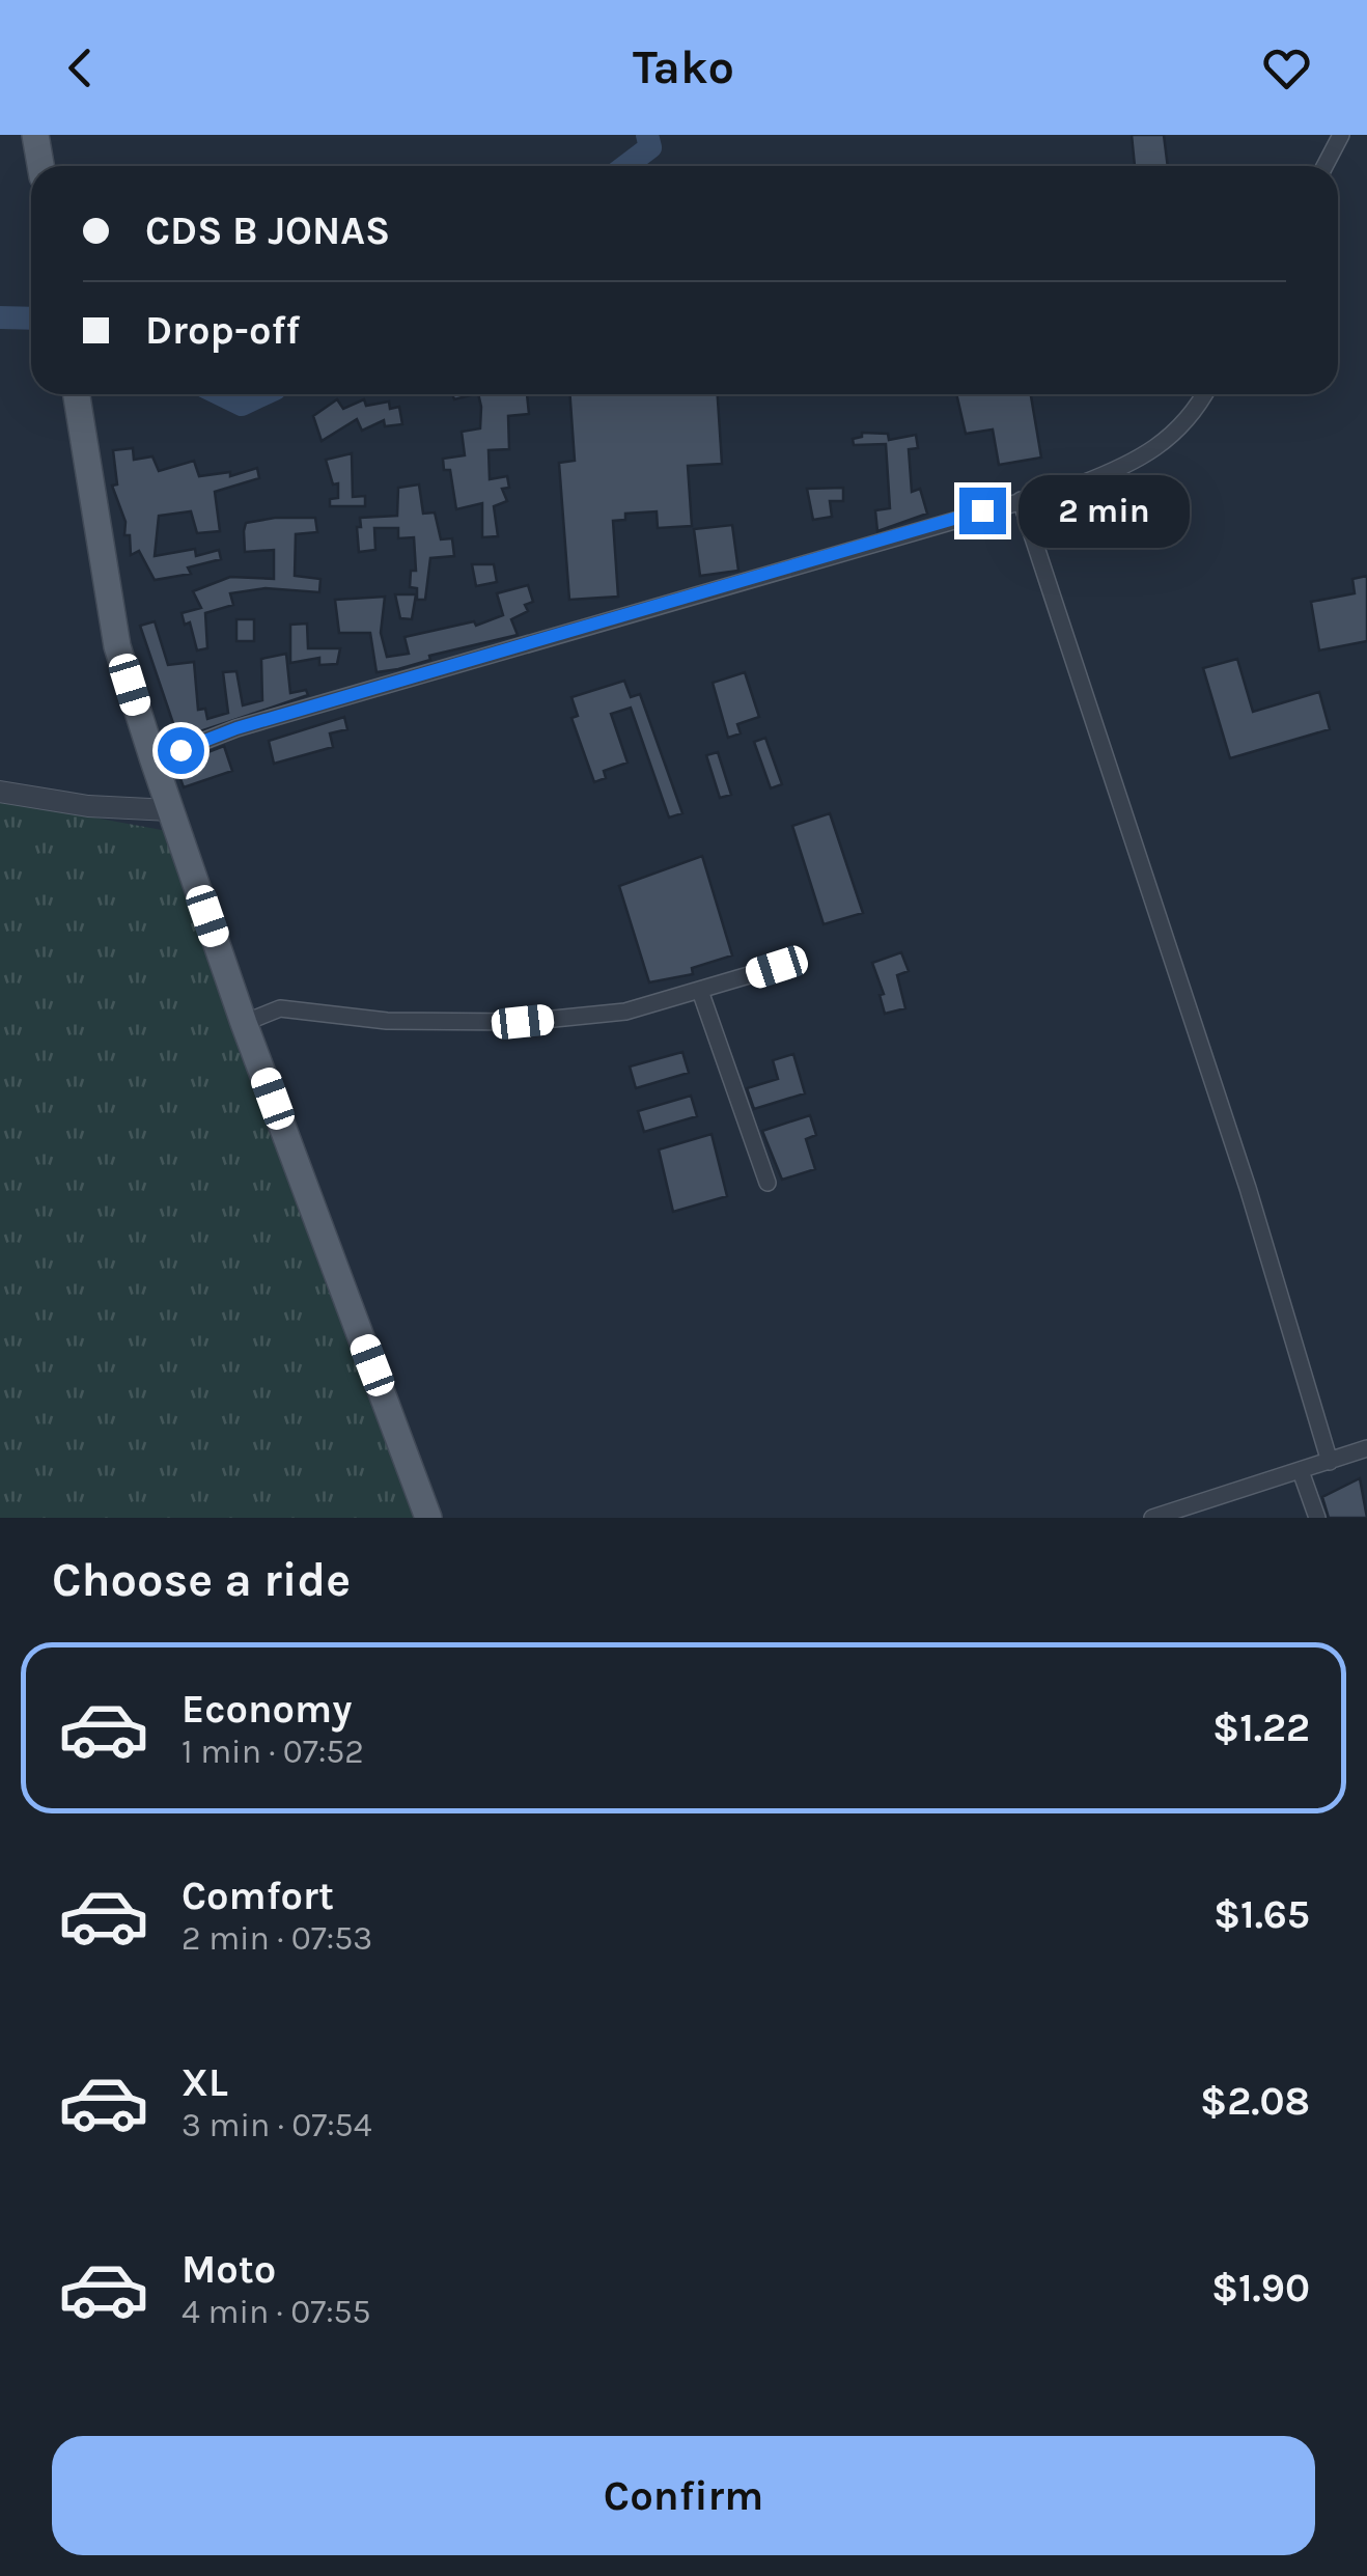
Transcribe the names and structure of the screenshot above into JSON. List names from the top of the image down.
{
  "page": {
    "header": "Tako",
    "banner": ["CDS B JONAS", "Drop-off"],
    "bubble": "2 min",
    "heading": "Choose a ride",
    "list": [
      {
        "name": "Economy",
        "note": "1 min · 07:52",
        "value": "$1.22"
      },
      {
        "name": "Comfort",
        "note": "2 min · 07:53",
        "value": "$1.65"
      },
      {
        "name": "XL",
        "note": "3 min · 07:54",
        "value": "$2.08"
      },
      {
        "name": "Moto",
        "note": "4 min · 07:55",
        "value": "$1.90"
      }
    ],
    "buttons": "Confirm"
  }
}
